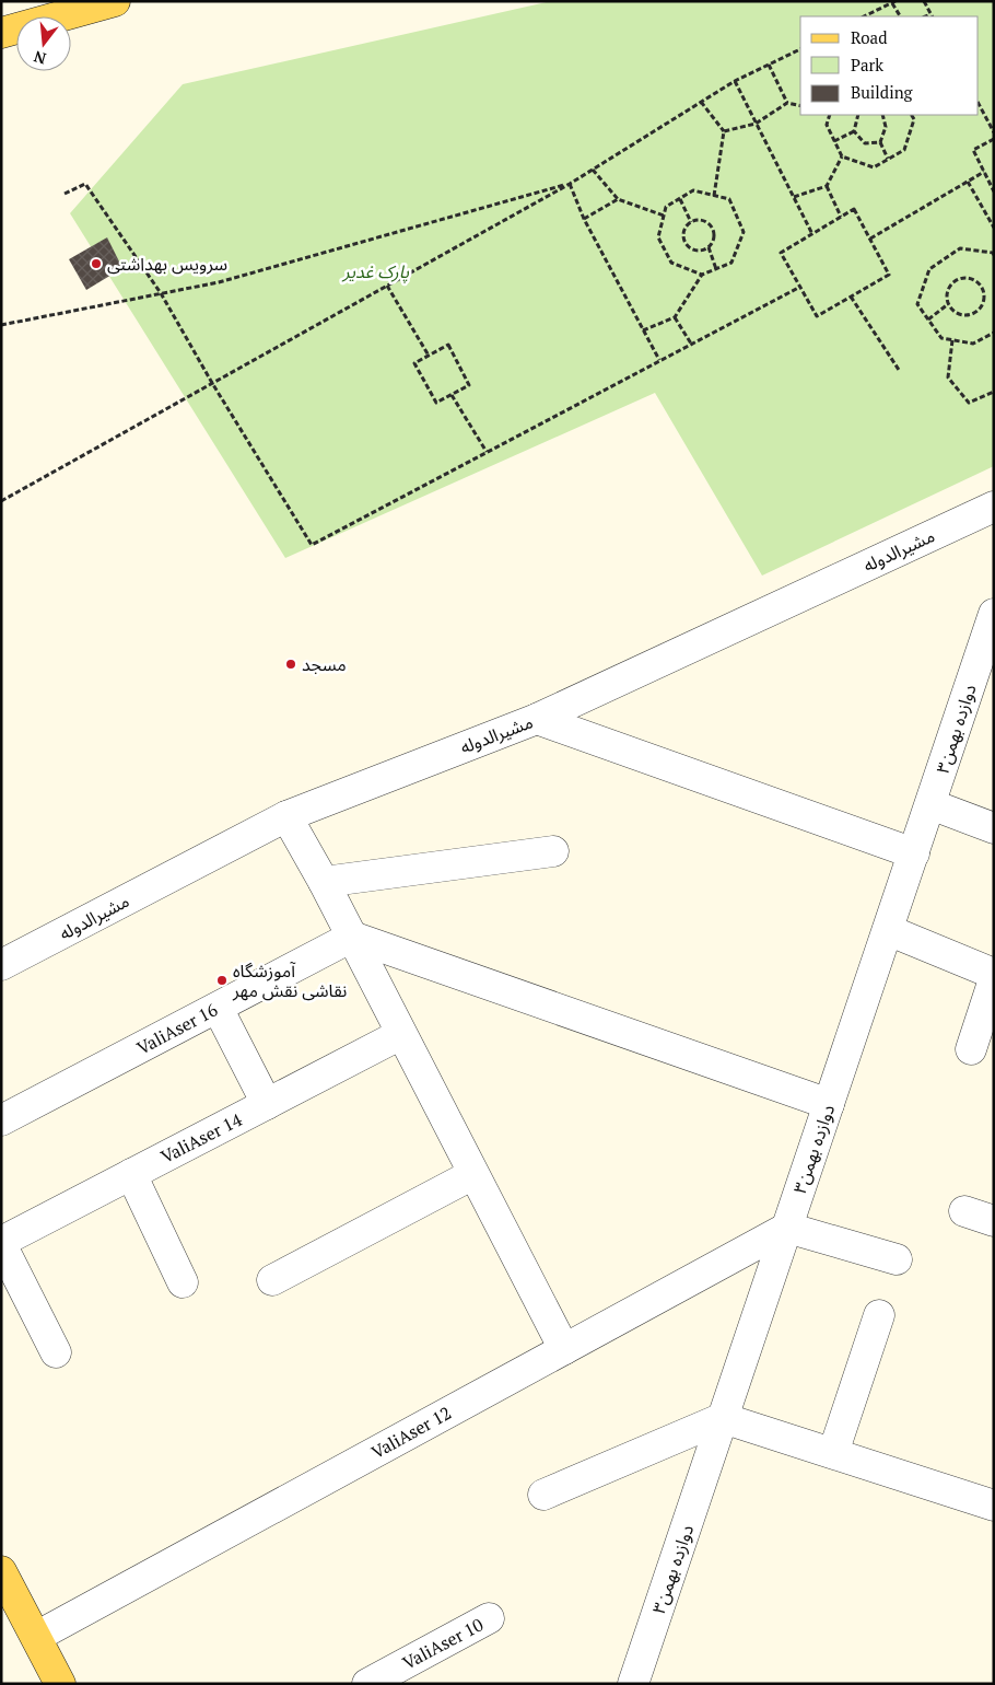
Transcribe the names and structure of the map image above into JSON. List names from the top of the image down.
{
  "streets": {
    "street": [
      "مشیرالدوله",
      "دوازده بهمن۳",
      "ValiAser 16",
      "ValiAser 14",
      "ValiAser 12",
      "ValiAser 10"
    ]
  },
  "crossings": [
    ["دوازده بهمن۳", "ValiAser 12"]
  ],
  "parks": ["پارک غدیر"],
  "places": ["سرویس بهداشتی", "مسجد", "آموزشگاه نقاشی نقش مهر"],
  "legend": ["Road", "Park", "Building"],
  "north": "bottom"
}
